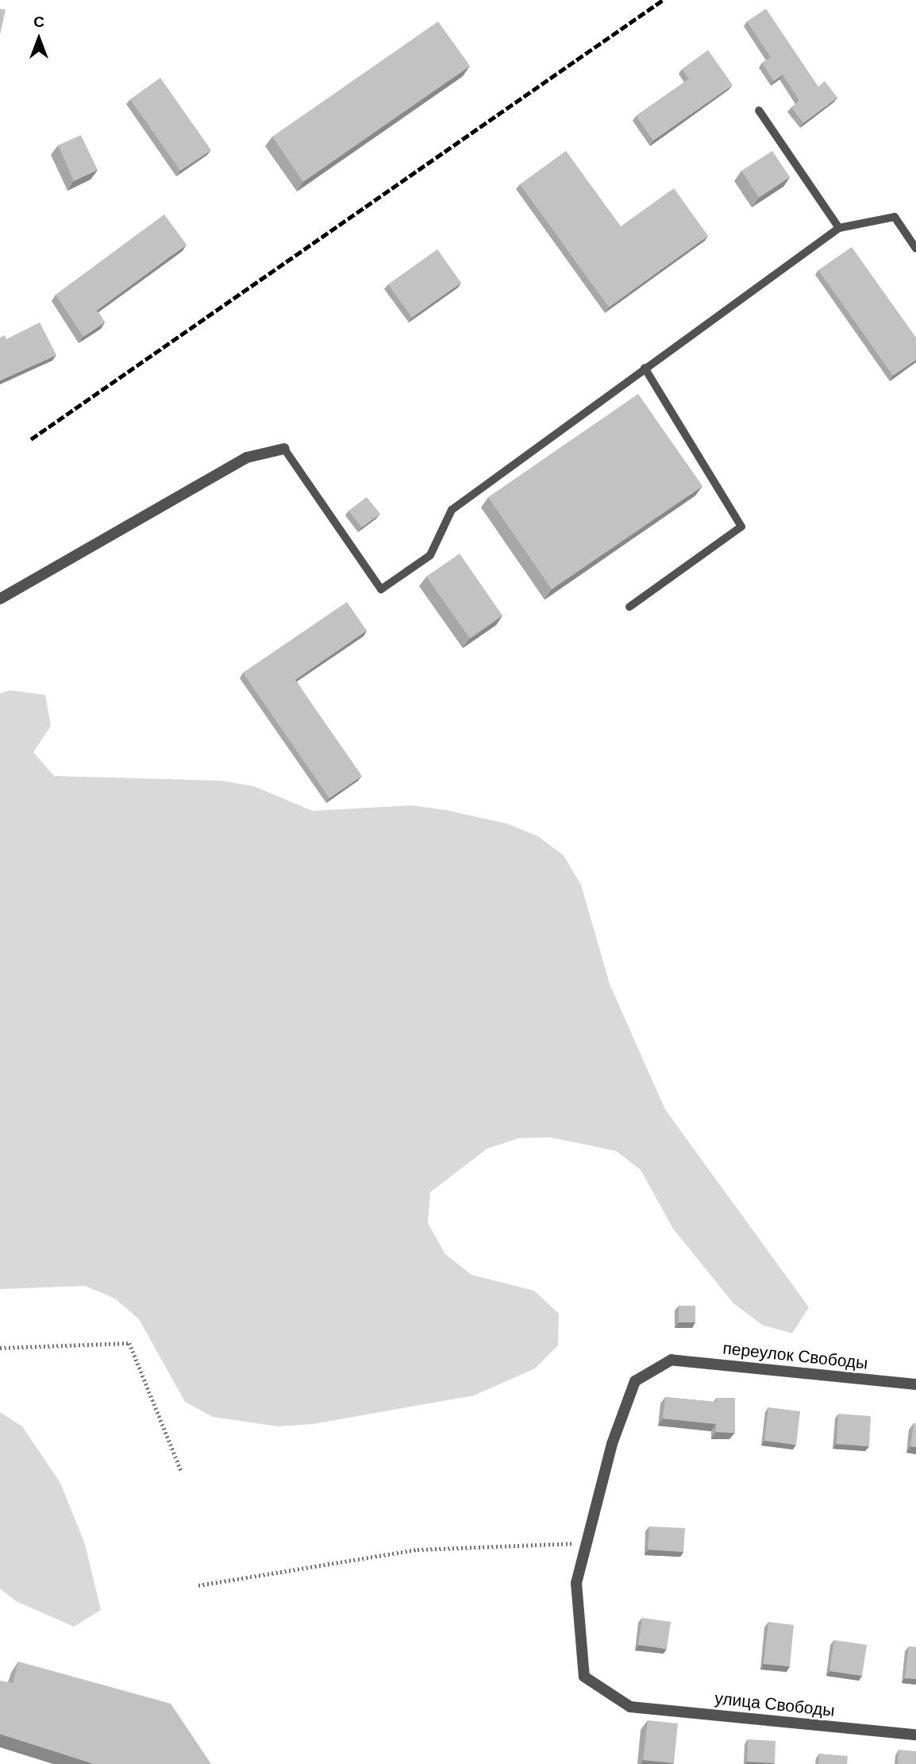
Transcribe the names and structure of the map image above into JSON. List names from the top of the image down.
{
  "streets": {
    "street": ["переулок Свободы", "улица Свободы"]
  },
  "crossings": [
    ["переулок Свободы", "улица Свободы"]
  ],
  "north": "top"
}
